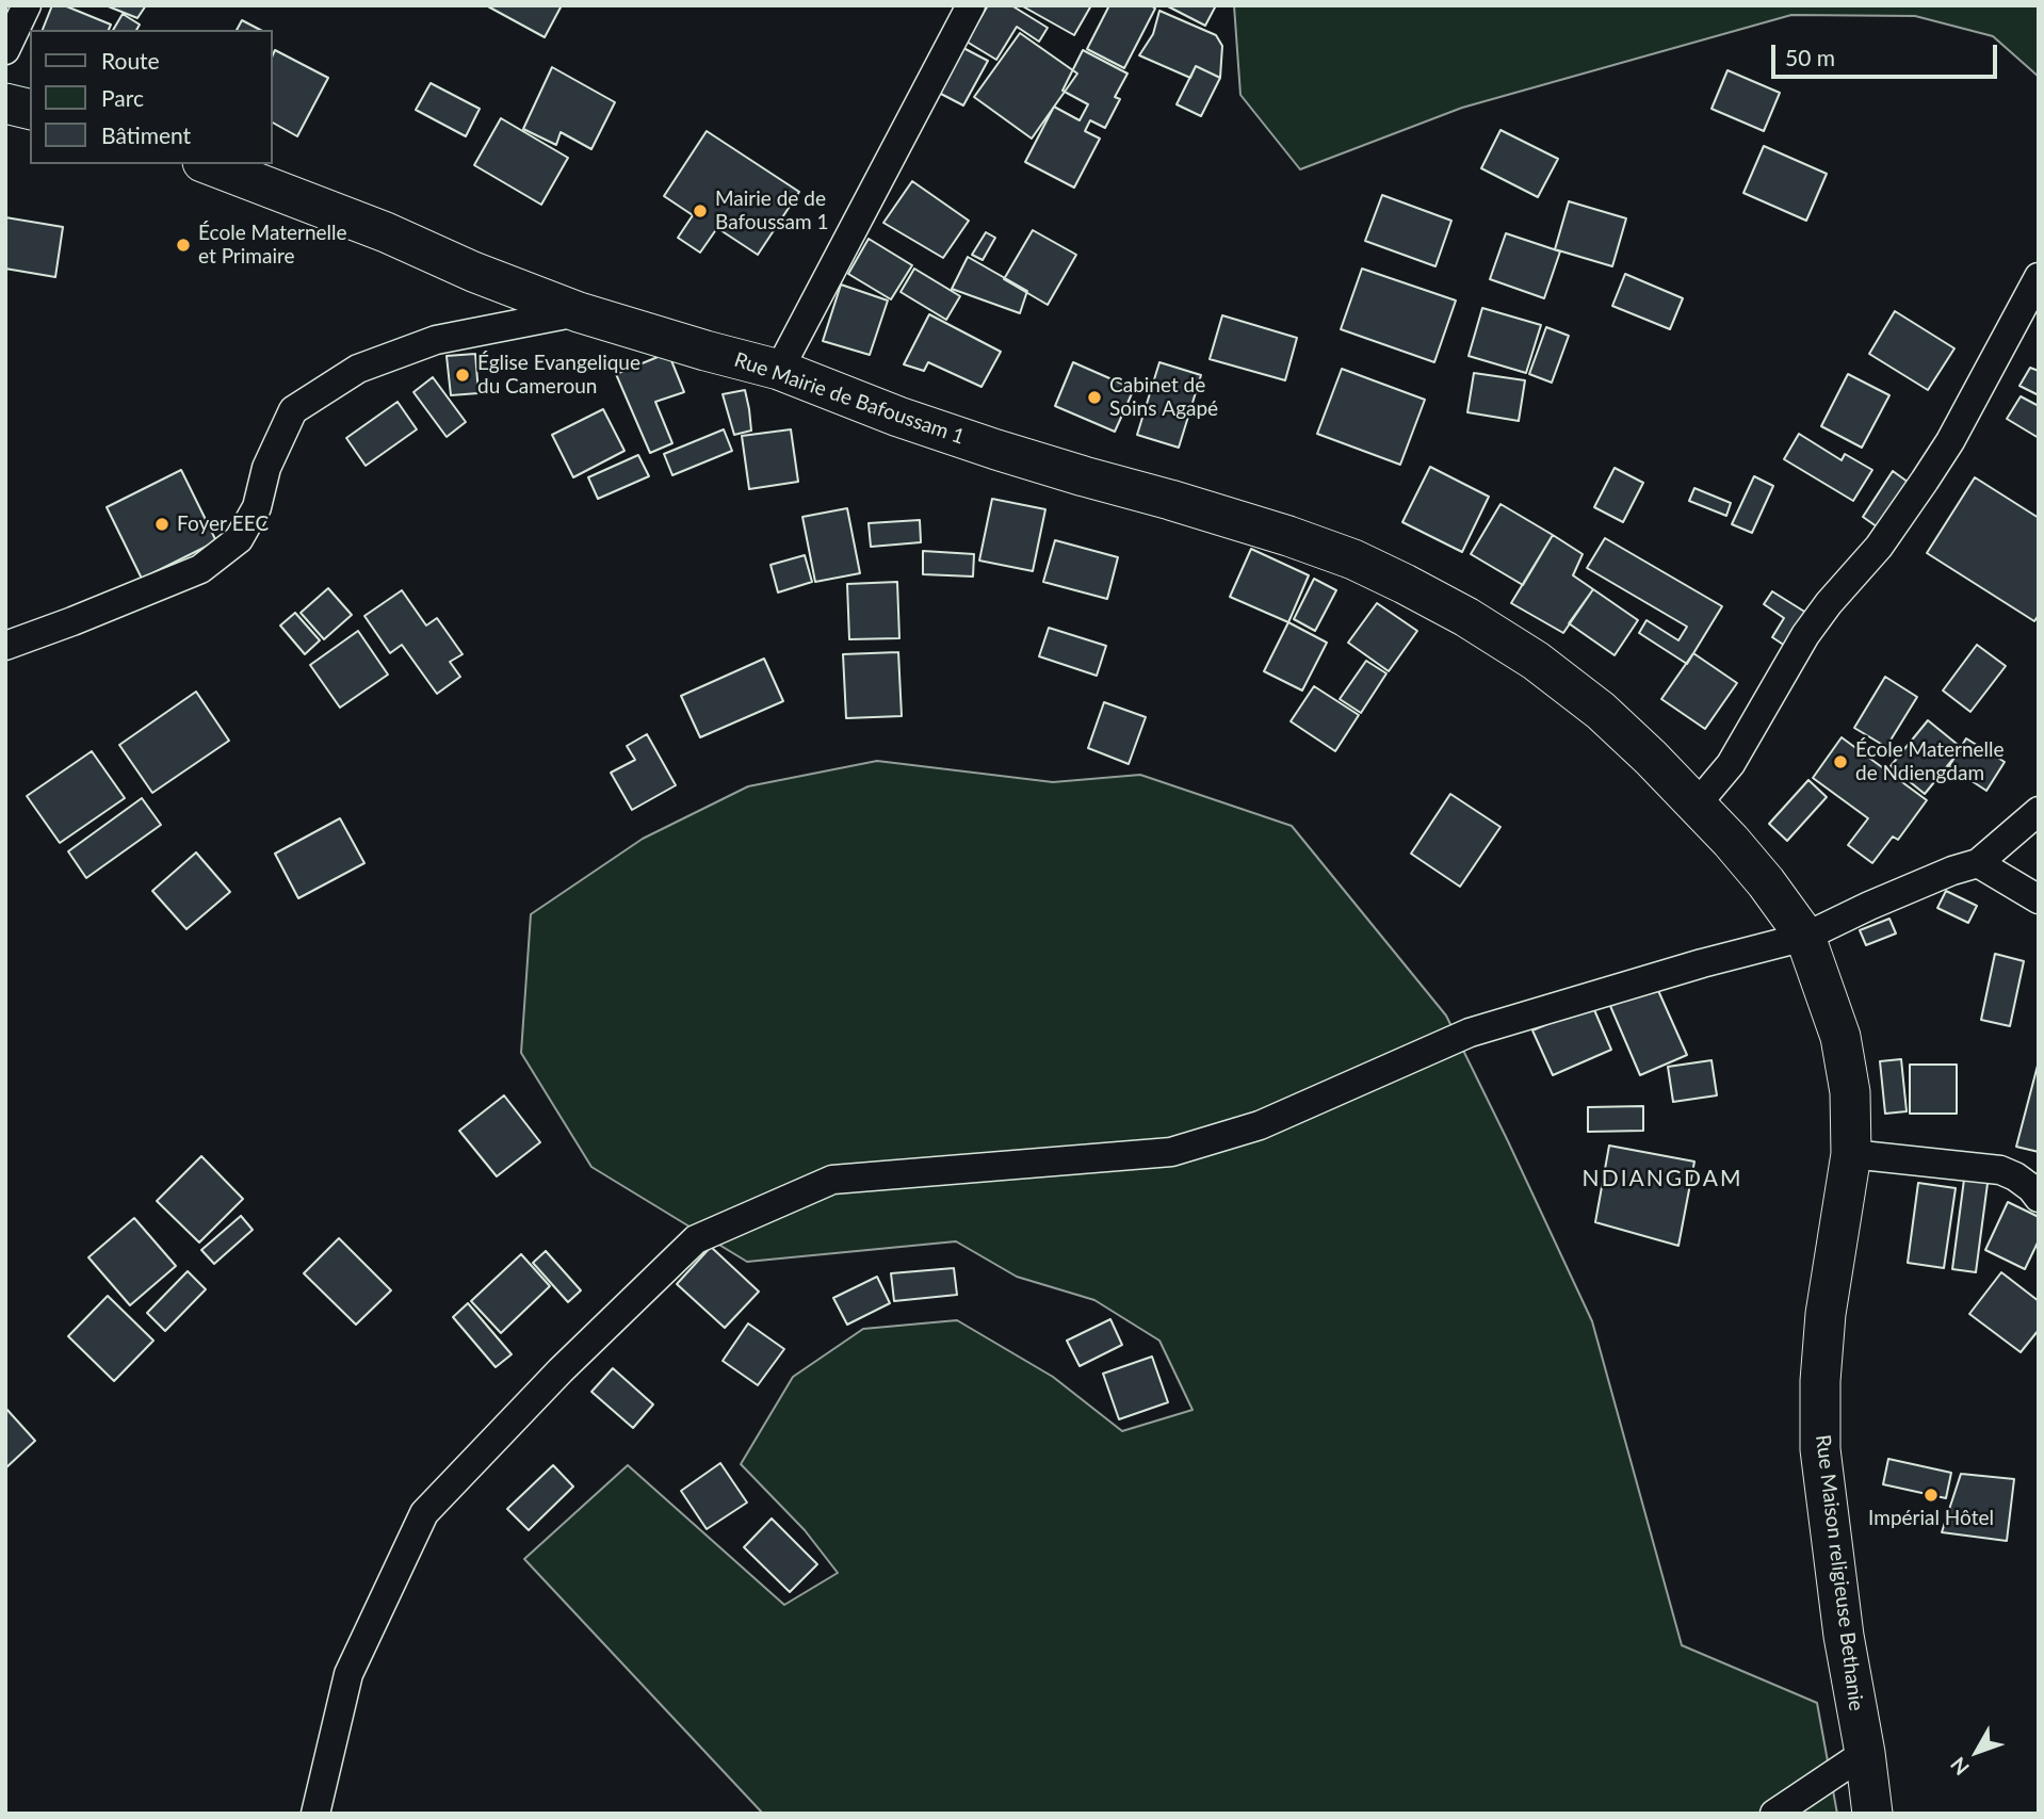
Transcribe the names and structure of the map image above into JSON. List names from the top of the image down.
{
  "streets": {
    "street": ["Rue Mairie de Bafoussam 1", "Rue Maison religieuse Bethanie"]
  },
  "crossings": [
    ["Rue Mairie de Bafoussam 1", "Rue Maison religieuse Bethanie"]
  ],
  "districts": ["NDIANGDAM"],
  "places": [
    "Mairie de de Bafoussam 1",
    "École Maternelle et Primaire",
    "Église Evangelique du Cameroun",
    "Cabinet de Soins Agapé",
    "Foyer EEC",
    "École Maternelle de Ndiengdam",
    "Impérial Hôtel"
  ],
  "legend": ["Route", "Parc", "Bâtiment"],
  "scale_bar": "50 m",
  "north": "bottom left"
}
